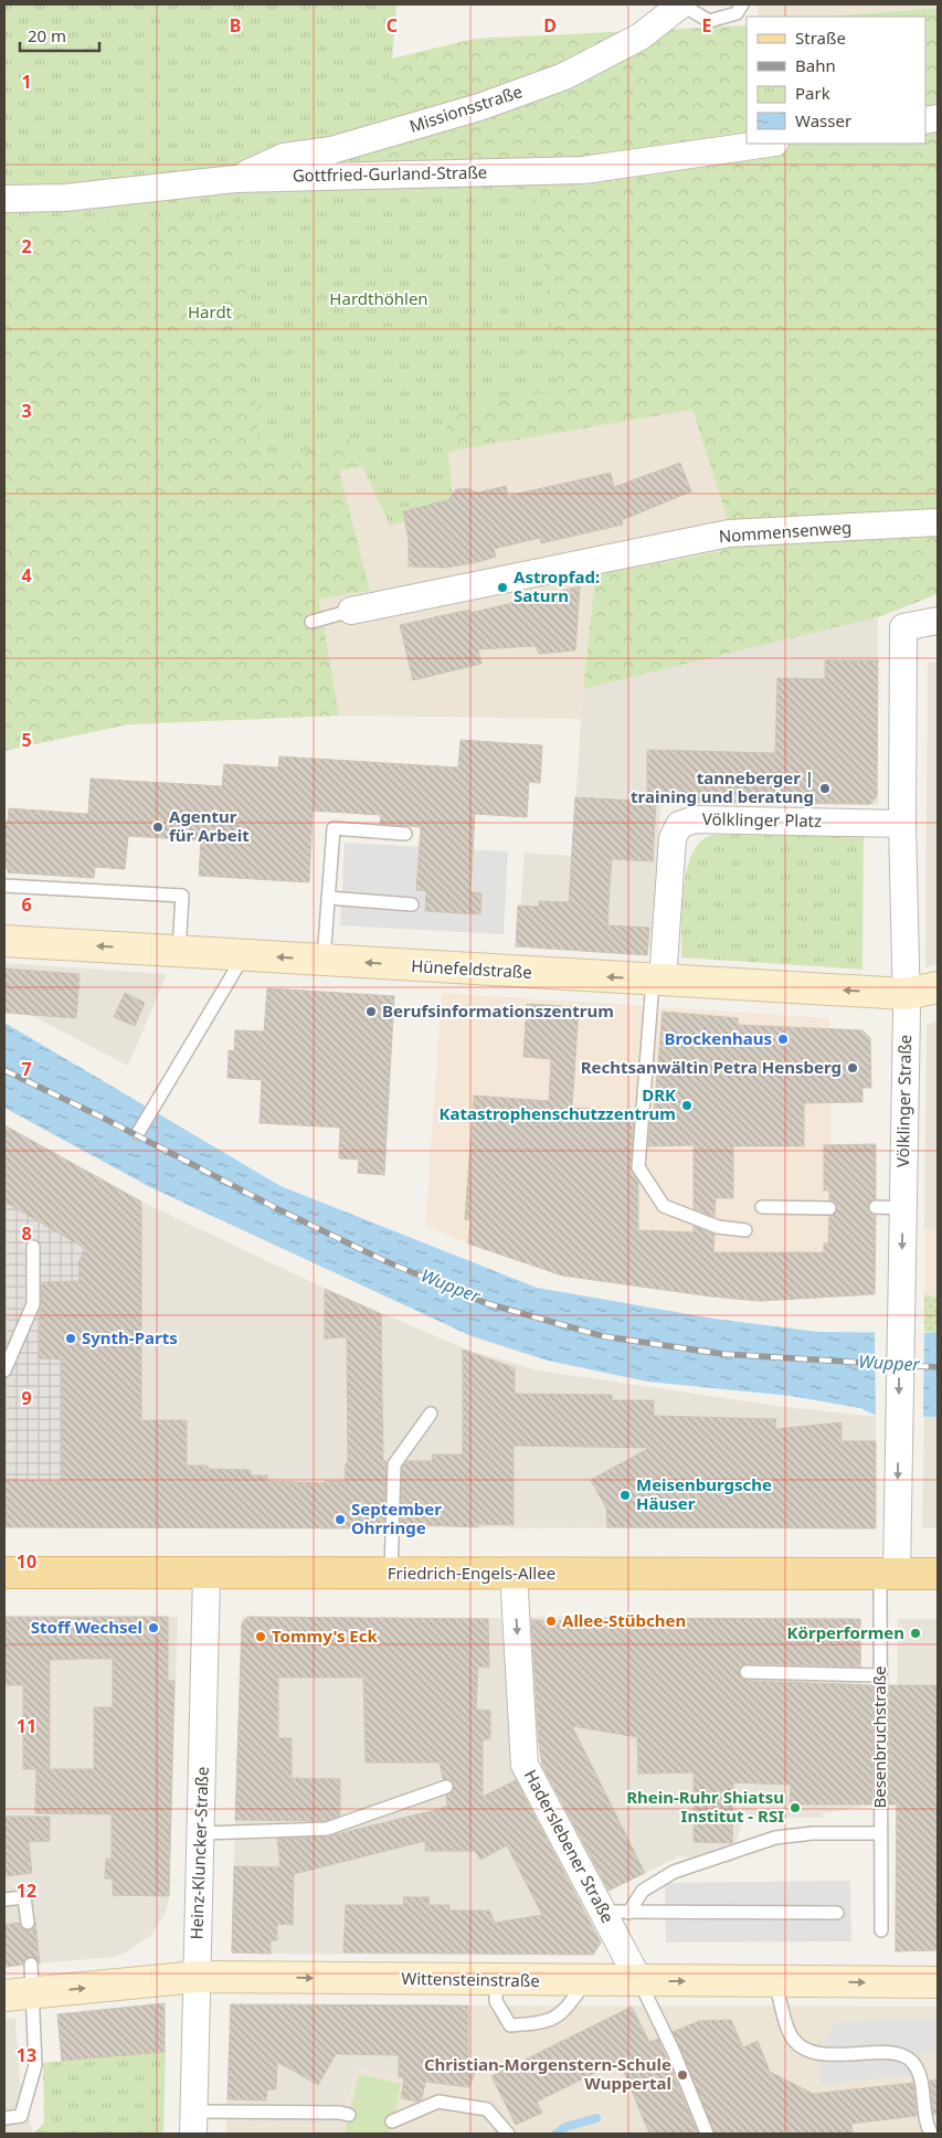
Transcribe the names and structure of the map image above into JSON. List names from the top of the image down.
{
  "streets": {
    "main road": ["Friedrich-Engels-Allee"],
    "street": [
      "Missionsstraße",
      "Gottfried-Gurland-Straße",
      "Nommensenweg",
      "Völklinger Platz",
      "Hünefeldstraße",
      "Völklinger Straße",
      "Haderslebener Straße",
      "Heinz-Kluncker-Straße",
      "Wittensteinstraße"
    ],
    "lane": ["Besenbruchstraße"]
  },
  "crossings": [
    ["Missionsstraße", "Gottfried-Gurland-Straße"],
    ["Völklinger Platz", "Hünefeldstraße"],
    ["Völklinger Platz", "Völklinger Straße"],
    ["Hünefeldstraße", "Völklinger Straße"],
    ["Völklinger Straße", "Friedrich-Engels-Allee"],
    ["Völklinger Straße", "Besenbruchstraße"],
    ["Friedrich-Engels-Allee", "Besenbruchstraße"],
    ["Friedrich-Engels-Allee", "Haderslebener Straße"],
    ["Friedrich-Engels-Allee", "Heinz-Kluncker-Straße"],
    ["Haderslebener Straße", "Wittensteinstraße"],
    ["Heinz-Kluncker-Straße", "Wittensteinstraße"]
  ],
  "one_way": [
    "Hünefeldstraße",
    "Völklinger Straße",
    "Haderslebener Straße",
    "Wittensteinstraße"
  ],
  "water": ["Wupper"],
  "parks": ["Hardthöhlen", "Hardt"],
  "places": [
    "Astropfad: Saturn",
    "tanneberger | training und beratung",
    "Agentur für Arbeit",
    "Berufsinformationszentrum",
    "Brockenhaus",
    "Rechtsanwältin Petra Hensberg",
    "DRK Katastrophenschutzzentrum",
    "Synth-Parts",
    "Meisenburgsche Häuser",
    "September Ohrringe",
    "Allee-Stübchen",
    "Stoff Wechsel",
    "Körperformen",
    "Tommy's Eck",
    "Rhein-Ruhr Shiatsu Institut - RSI",
    "Christian-Morgenstern-Schule Wuppertal"
  ],
  "legend": [
    "Straße",
    "Bahn",
    "Park",
    "Wasser"
  ],
  "scale_bar": "20 m",
  "grid": {
    "columns": [
      "B",
      "C",
      "D",
      "E"
    ],
    "rows": [
      "1",
      "2",
      "3",
      "4",
      "5",
      "6",
      "7",
      "8",
      "9",
      "10",
      "11",
      "12",
      "13"
    ]
  }
}
